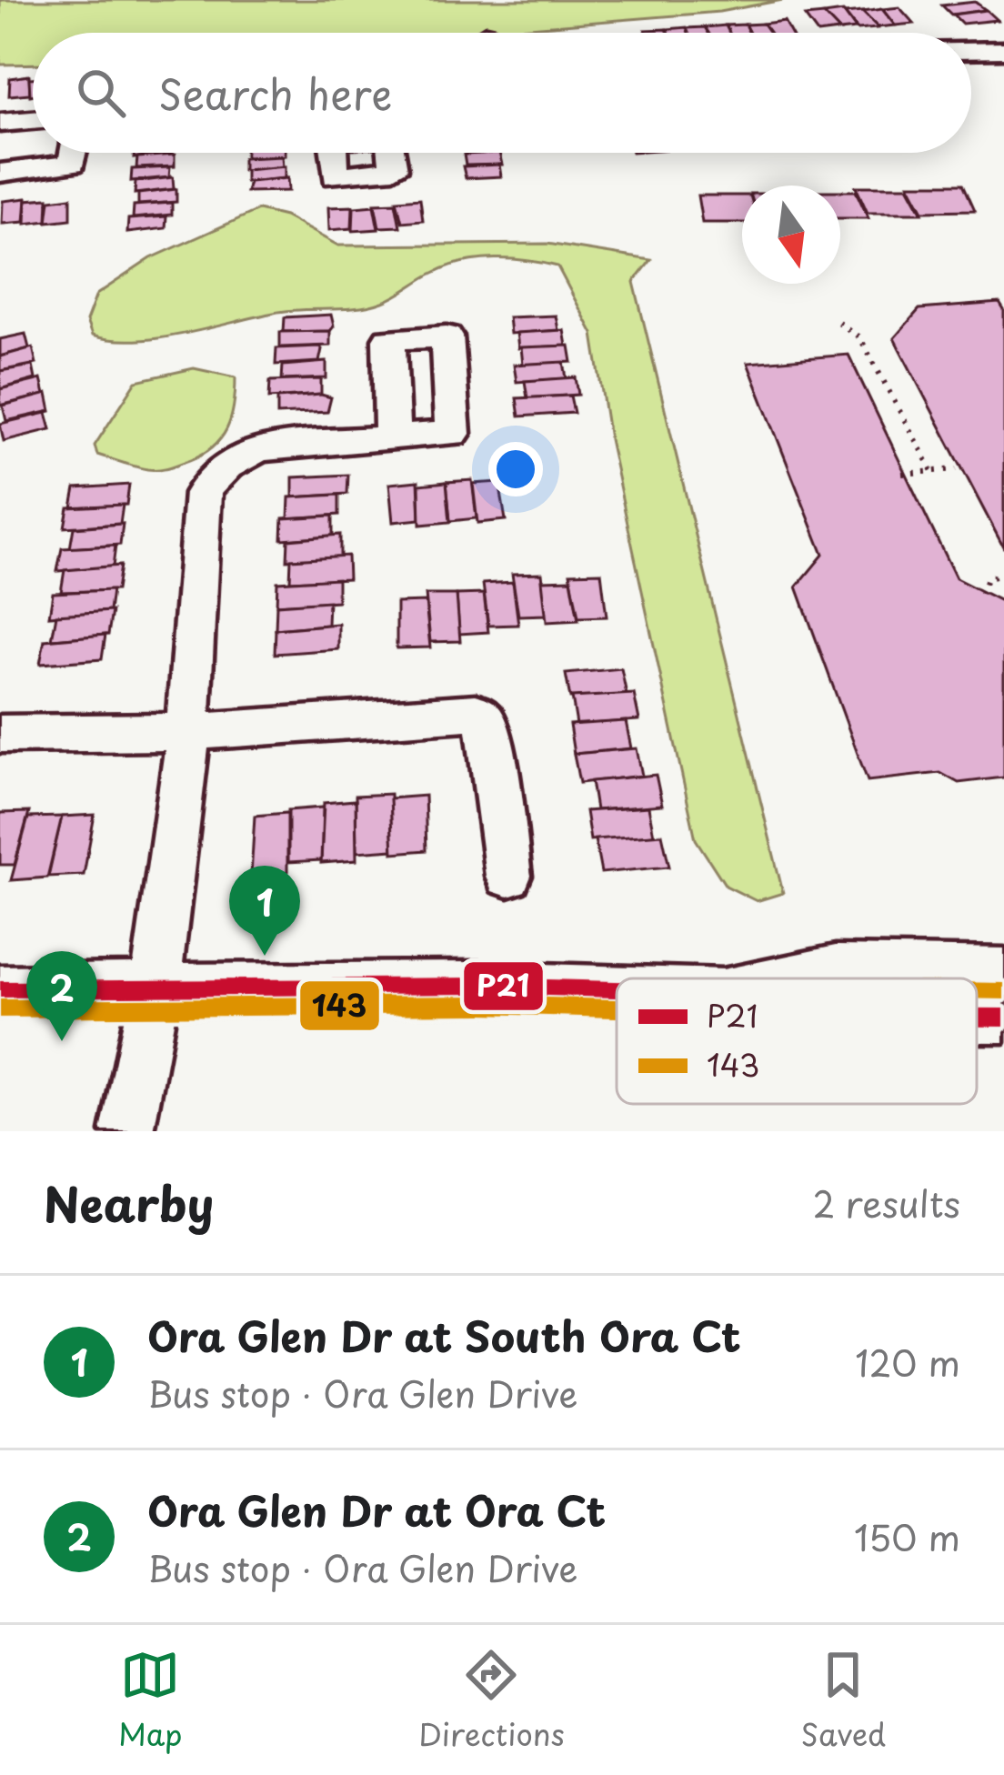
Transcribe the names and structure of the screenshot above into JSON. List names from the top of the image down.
{
  "lines": ["transit line P21", "transit line 143"],
  "legend": ["P21", "143"],
  "north": "bottom",
  "page": {
    "search": "Search here",
    "pins": ["1", "2"],
    "heading": ["Nearby", "2 results"],
    "list": [
      {
        "mark": "1",
        "name": "Ora Glen Dr at South Ora Ct",
        "note": "Bus stop · Ora Glen Drive",
        "value": "120 m"
      },
      {
        "mark": "2",
        "name": "Ora Glen Dr at Ora Ct",
        "note": "Bus stop · Ora Glen Drive",
        "value": "150 m"
      }
    ],
    "nav": ["Map", "Directions", "Saved"]
  }
}
